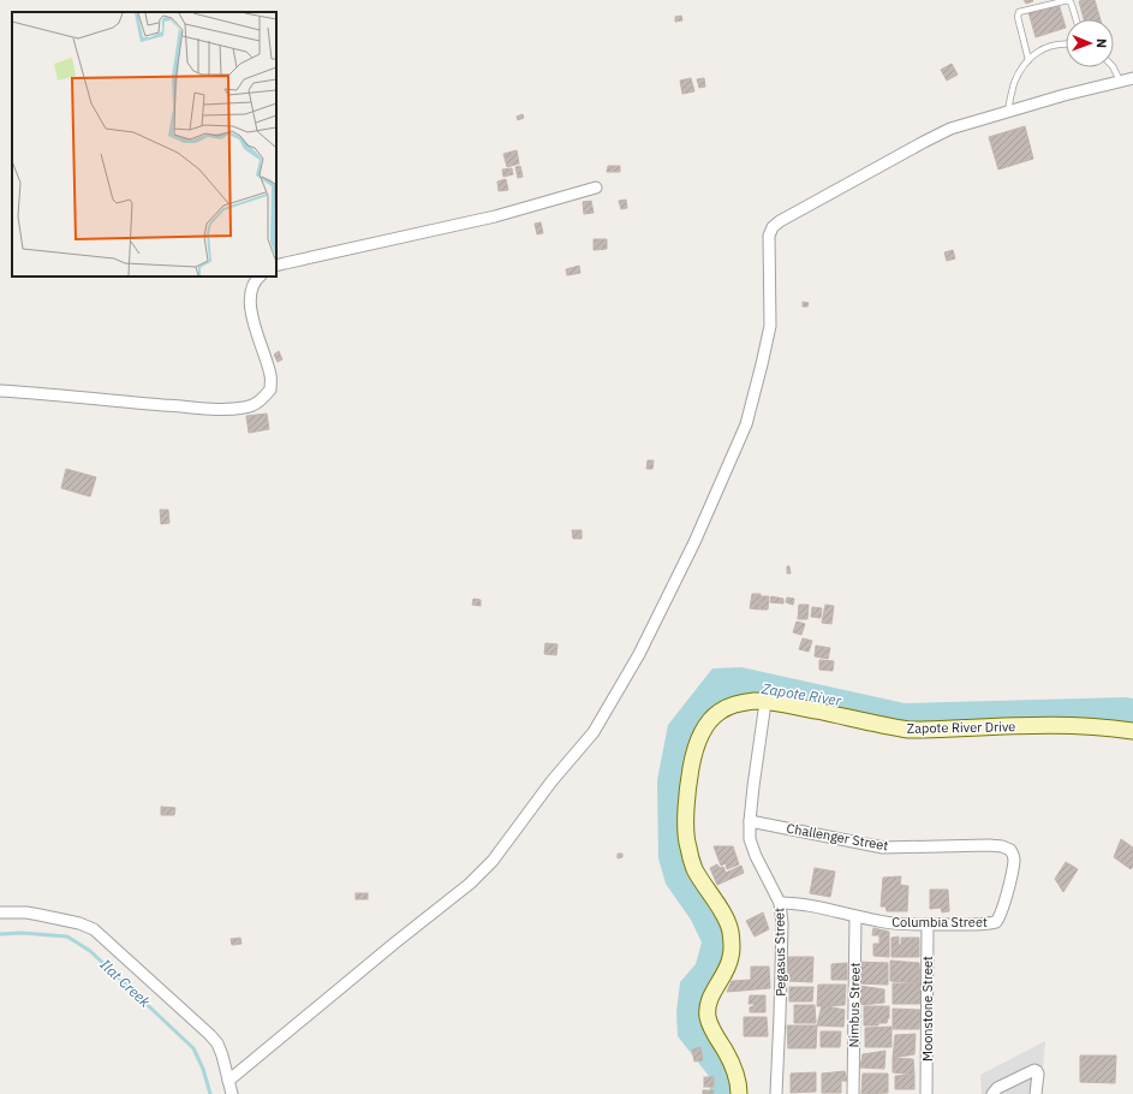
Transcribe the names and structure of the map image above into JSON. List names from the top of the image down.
{
  "streets": {
    "main road": ["Zapote River Drive"],
    "street": [
      "Challenger Street",
      "Columbia Street",
      "Pegasus Street",
      "Nimbus Street",
      "Moonstone Street"
    ]
  },
  "crossings": [
    ["Zapote River Drive", "Pegasus Street"],
    ["Challenger Street", "Columbia Street"],
    ["Challenger Street", "Pegasus Street"],
    ["Columbia Street", "Pegasus Street"],
    ["Columbia Street", "Nimbus Street"],
    ["Columbia Street", "Moonstone Street"]
  ],
  "water": ["Zapote River", "Ilat Creek"],
  "north": "right"
}
